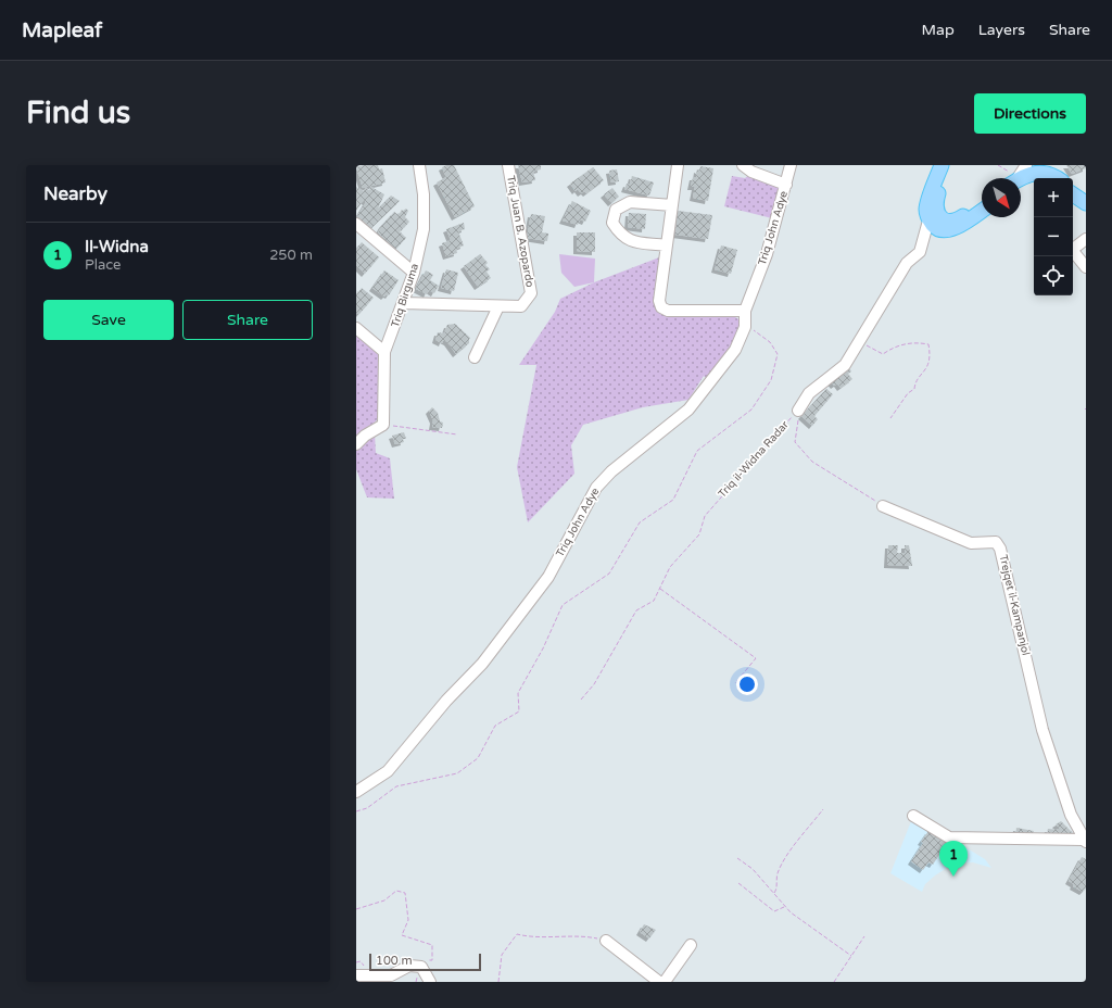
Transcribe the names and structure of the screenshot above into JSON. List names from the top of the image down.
{
  "streets": {
    "street": [
      "Triq John Adye",
      "Triq Juan B. Azopardo",
      "Triq Birguma",
      "Trejqet il-Kampanjol"
    ],
    "path": ["Triq il-Widna Radar"]
  },
  "crossings": [
    ["Triq Juan B. Azopardo", "Triq Birguma"]
  ],
  "scale_bar": "100 m",
  "north": "bottom right",
  "page": {
    "header": "Mapleaf",
    "nav": ["Map", "Layers", "Share"],
    "buttons": [
      "Directions",
      ["Save", "Share"]
    ],
    "title": "Find us",
    "heading": "Nearby",
    "map_buttons": ["+", "−"],
    "list": [
      {
        "mark": "1",
        "name": "Il-Widna",
        "note": "Place",
        "value": "250 m"
      }
    ],
    "pins": "1",
    "scale": "100 m"
  }
}
